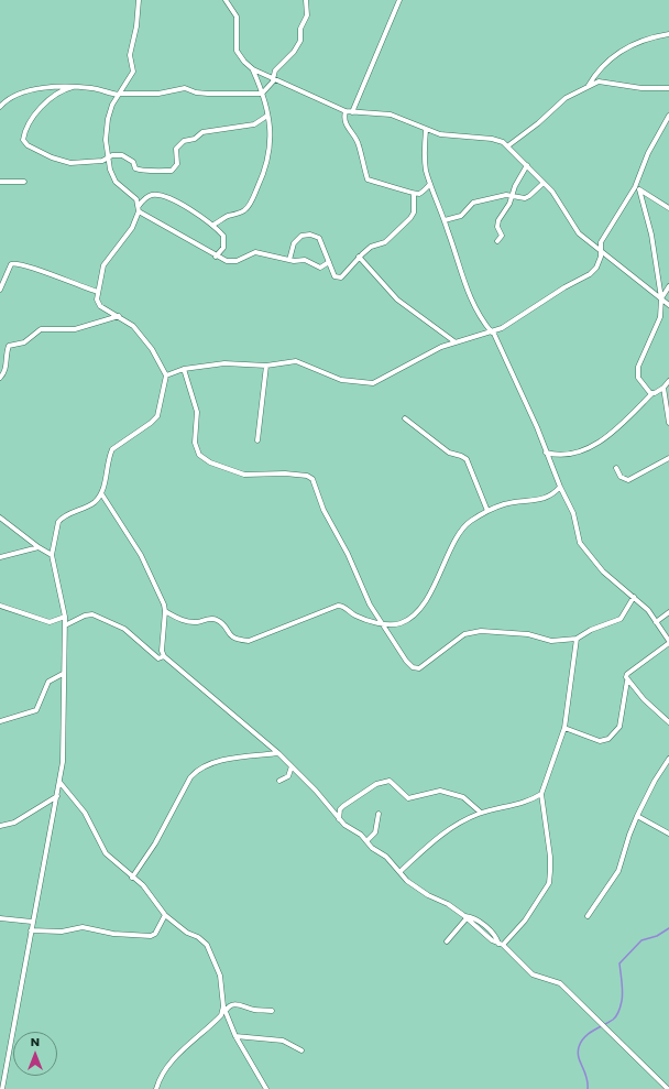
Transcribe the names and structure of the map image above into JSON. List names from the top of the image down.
{
  "north": "top"
}
